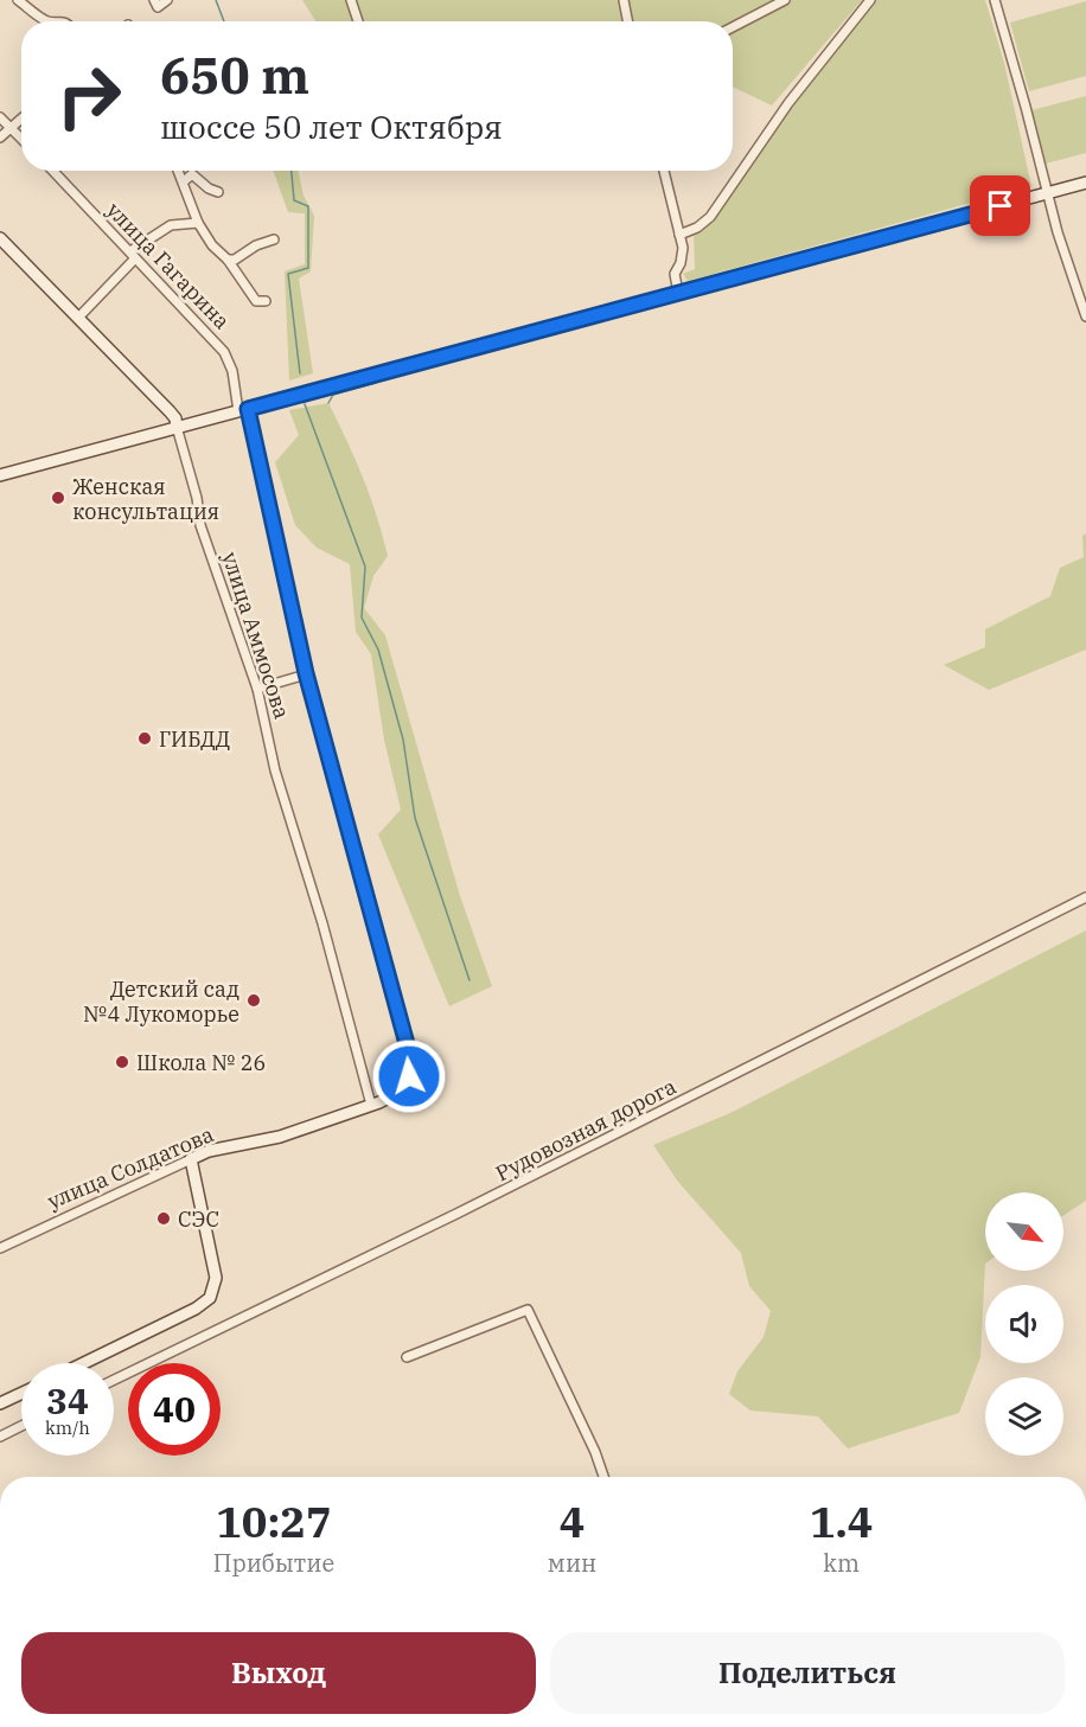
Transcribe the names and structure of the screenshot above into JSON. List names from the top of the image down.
{
  "streets": {
    "street": [
      "улица Гагарина",
      "улица Аммосова",
      "Рудовозная дорога",
      "улица Солдатова"
    ]
  },
  "crossings": [
    ["улица Гагарина", "улица Солдатова"],
    ["улица Аммосова", "улица Солдатова"]
  ],
  "places": [
    "Женская консультация",
    "ГИБДД",
    "Детский сад №4 Лукоморье",
    "Школа № 26",
    "СЭС"
  ],
  "north": "bottom right",
  "page": {
    "turn": ["650 m", "шоссе 50 лет Октября"],
    "speed": "34 km/h",
    "limit": "40",
    "eta": [
      "10:27",
      "Прибытие",
      "4",
      "мин",
      "1.4",
      "km"
    ],
    "buttons": ["Выход", "Поделиться"]
  }
}
